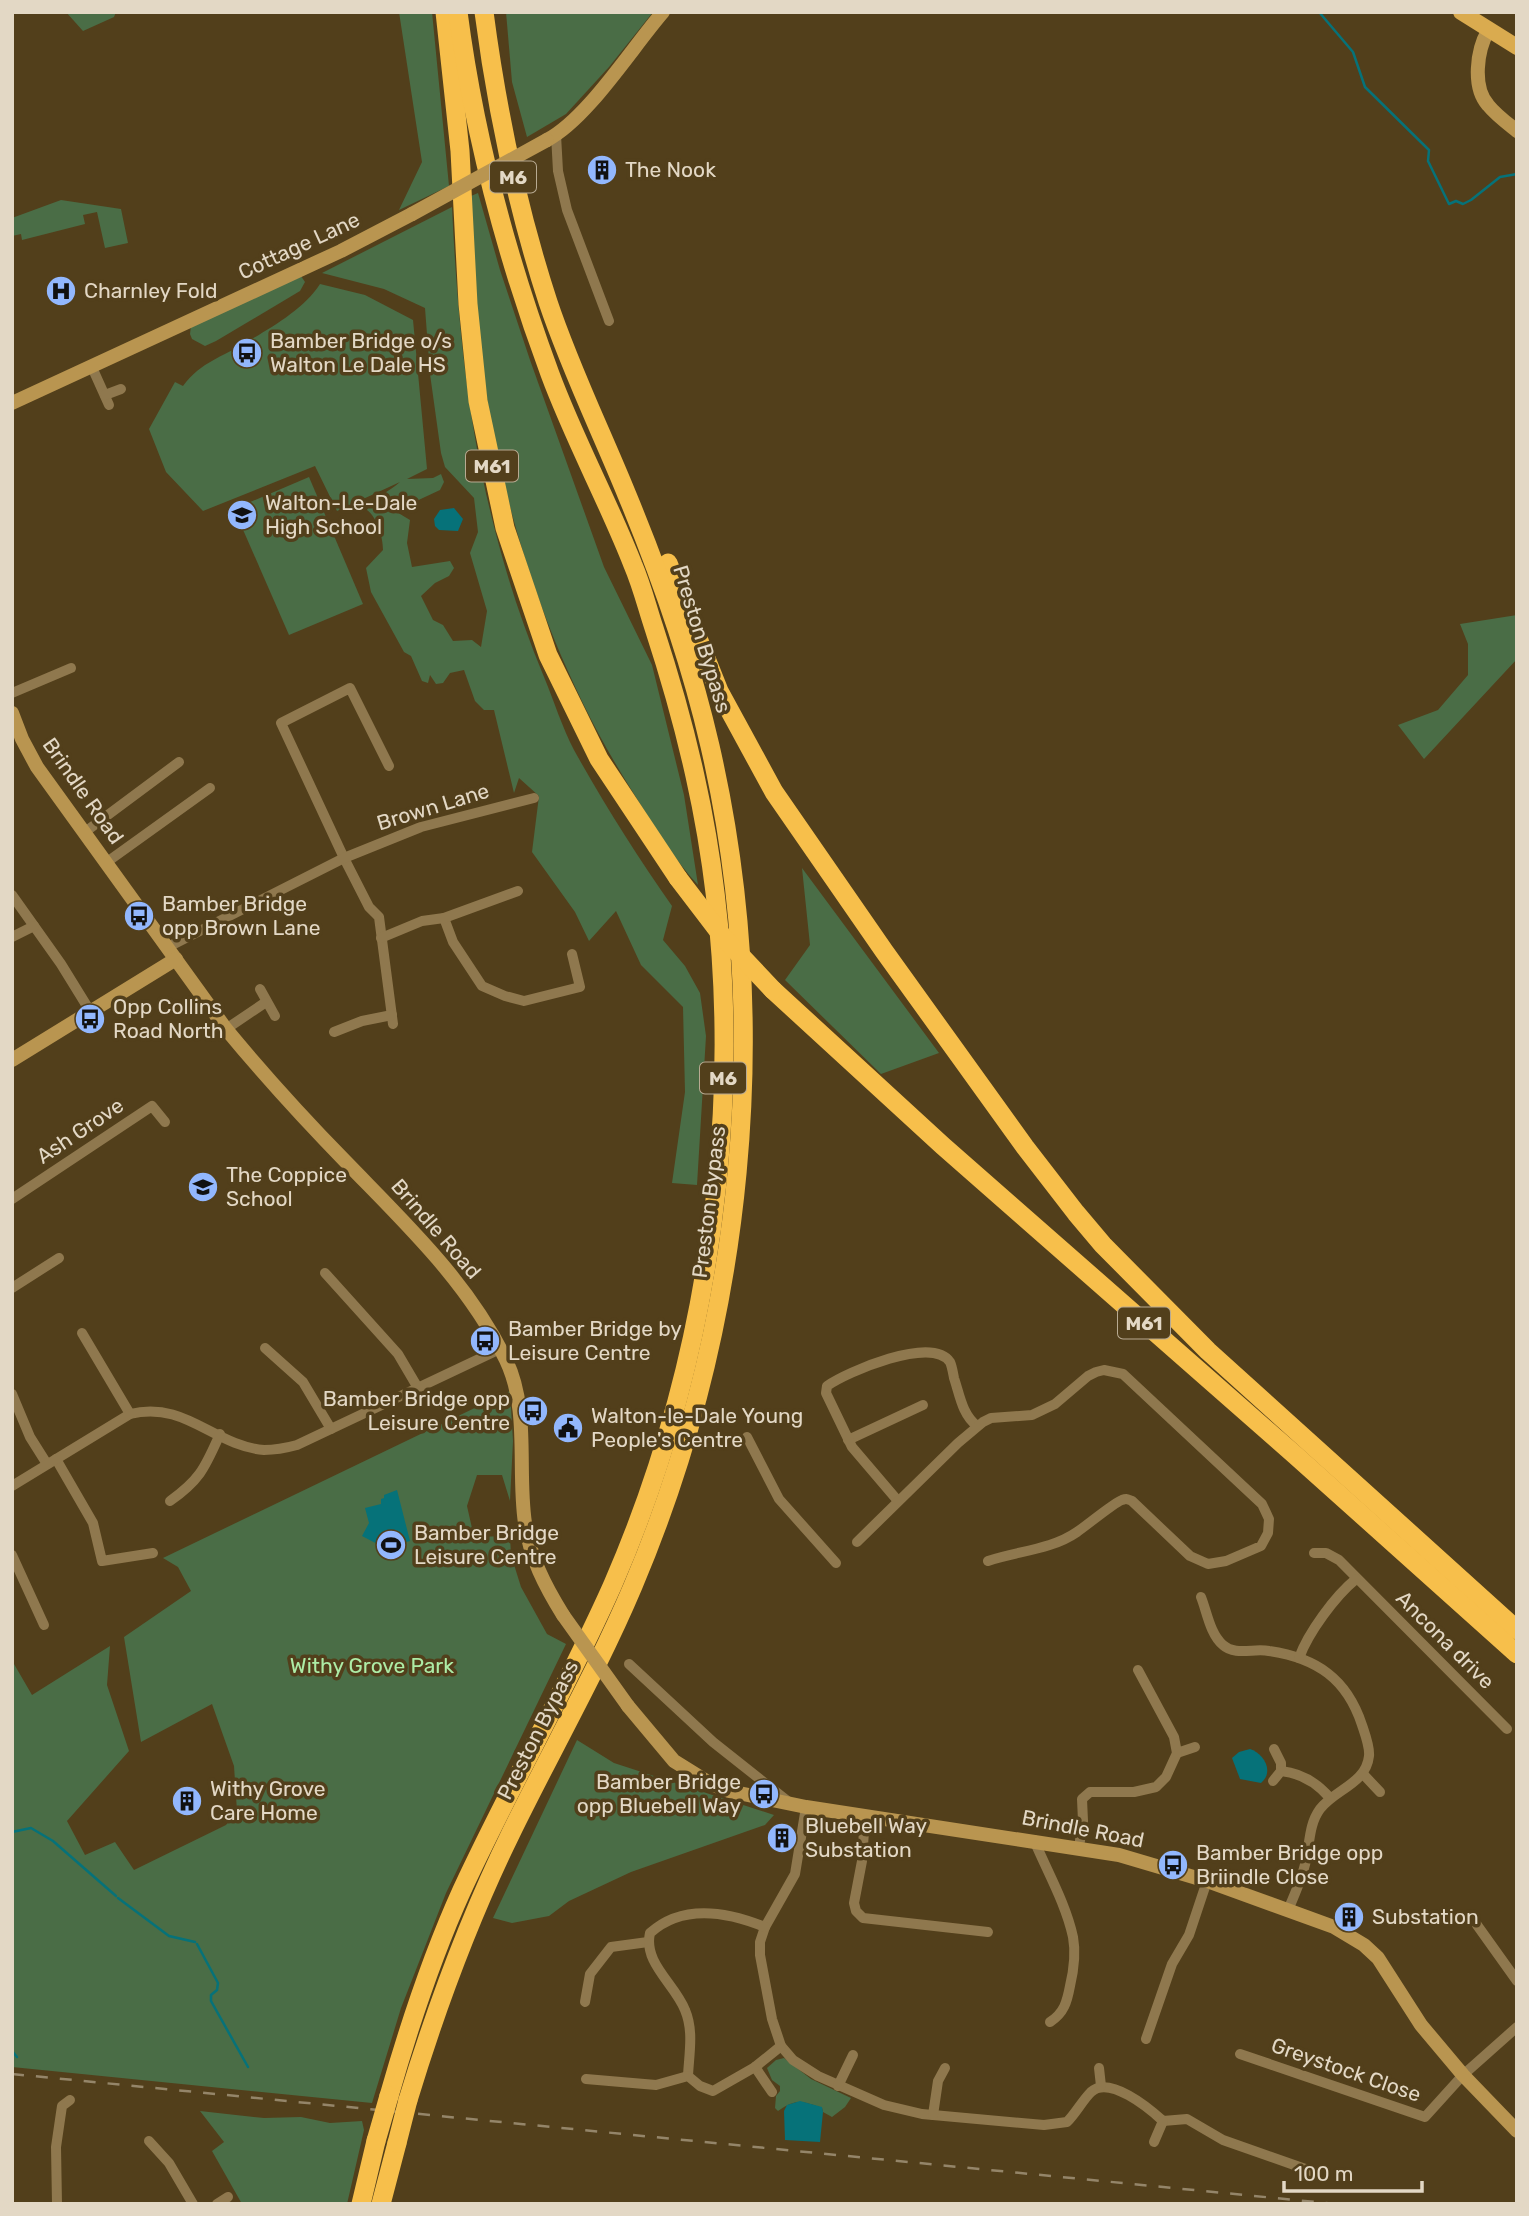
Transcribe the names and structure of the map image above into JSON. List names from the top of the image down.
{
  "streets": {
    "highway": ["M6", "M61", "Preston Bypass"],
    "street": [
      "Cottage Lane",
      "Brindle Road",
      "Brown Lane",
      "Ash Grove",
      "Ancona drive",
      "Greystock Close"
    ]
  },
  "crossings": [
    ["M61", "Preston Bypass"],
    ["Brindle Road", "Brown Lane"],
    ["Brindle Road", "Greystock Close"]
  ],
  "parks": ["Withy Grove Park"],
  "places": {
    "building": [
      "The Nook",
      "Withy Grove Care Home",
      "Bluebell Way Substation",
      "Substation"
    ],
    "hospital": ["Charnley Fold"],
    "bus stop": [
      "Bamber Bridge o/s Walton Le Dale HS",
      "Bamber Bridge opp Brown Lane",
      "Opp Collins Road North",
      "Bamber Bridge by Leisure Centre",
      "Bamber Bridge opp Leisure Centre",
      "Bamber Bridge opp Bluebell Way",
      "Bamber Bridge opp Briindle Close"
    ],
    "school or university": ["Walton-Le-Dale High School", "The Coppice School"],
    "public building": ["Walton-le-Dale Young People's Centre"],
    "sports": ["Bamber Bridge Leisure Centre"]
  },
  "scale_bar": "100 m"
}
